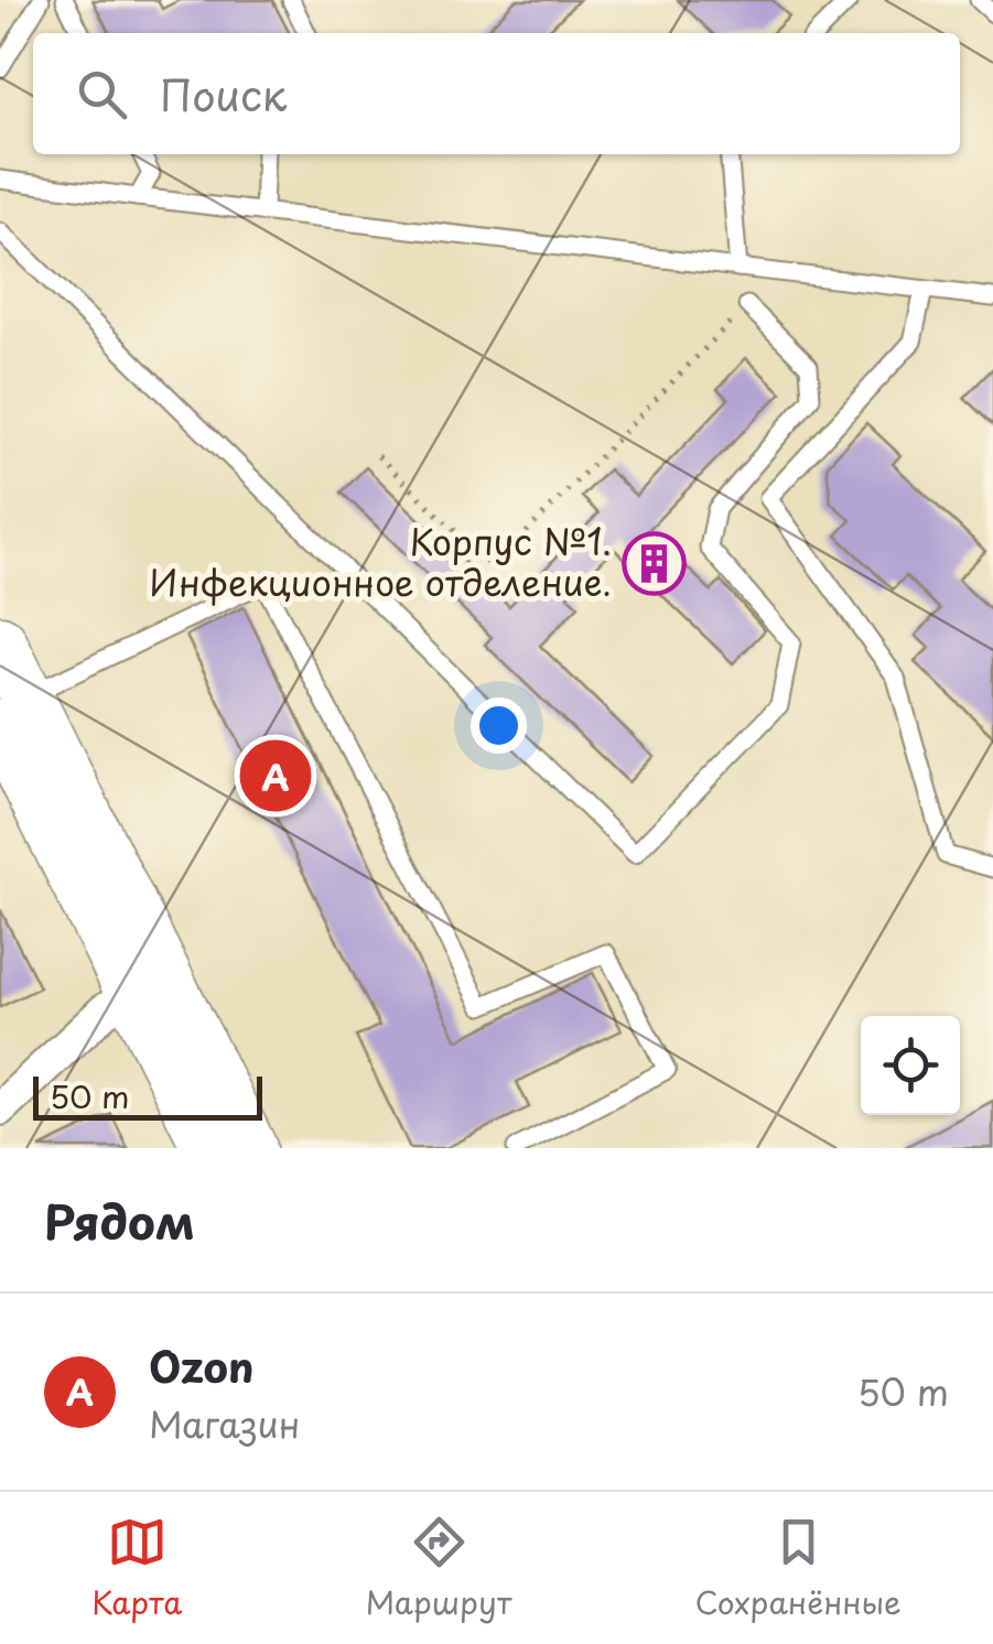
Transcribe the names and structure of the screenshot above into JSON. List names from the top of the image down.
{
  "places": {
    "building": ["Корпус №1. Инфекционное отделение."]
  },
  "scale_bar": "50 m",
  "page": {
    "search": "Поиск",
    "pins": "A",
    "scale": "50 m",
    "heading": "Рядом",
    "list": [
      {
        "mark": "A",
        "name": "Ozon",
        "note": "Магазин",
        "value": "50 m"
      }
    ],
    "nav": ["Карта", "Маршрут", "Сохранённые"]
  }
}
